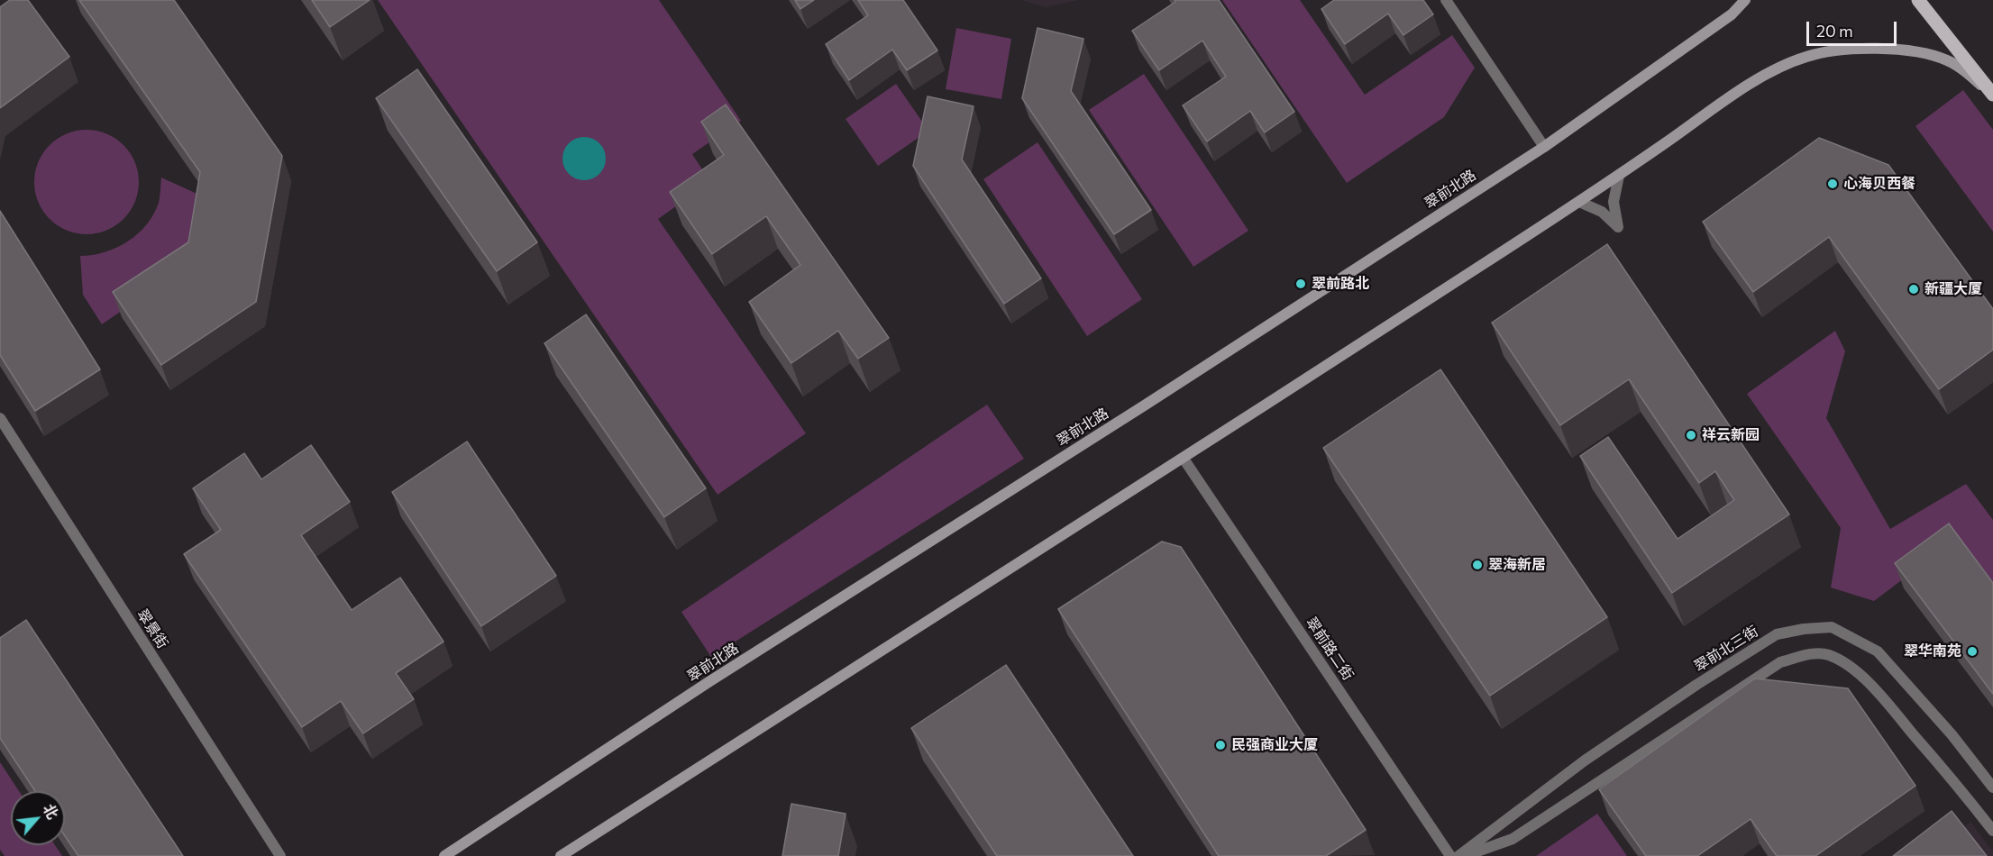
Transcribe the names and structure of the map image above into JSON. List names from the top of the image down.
{
  "streets": {
    "main road": ["翠前北路"],
    "street": ["翠景街", "翠前路二街", "翠前北三街"]
  },
  "places": [
    "心海贝西餐",
    "翠前路北",
    "新疆大厦",
    "祥云新园",
    "翠海新居",
    "翠华南苑",
    "民强商业大厦"
  ],
  "scale_bar": "20 m",
  "north": "top right"
}
